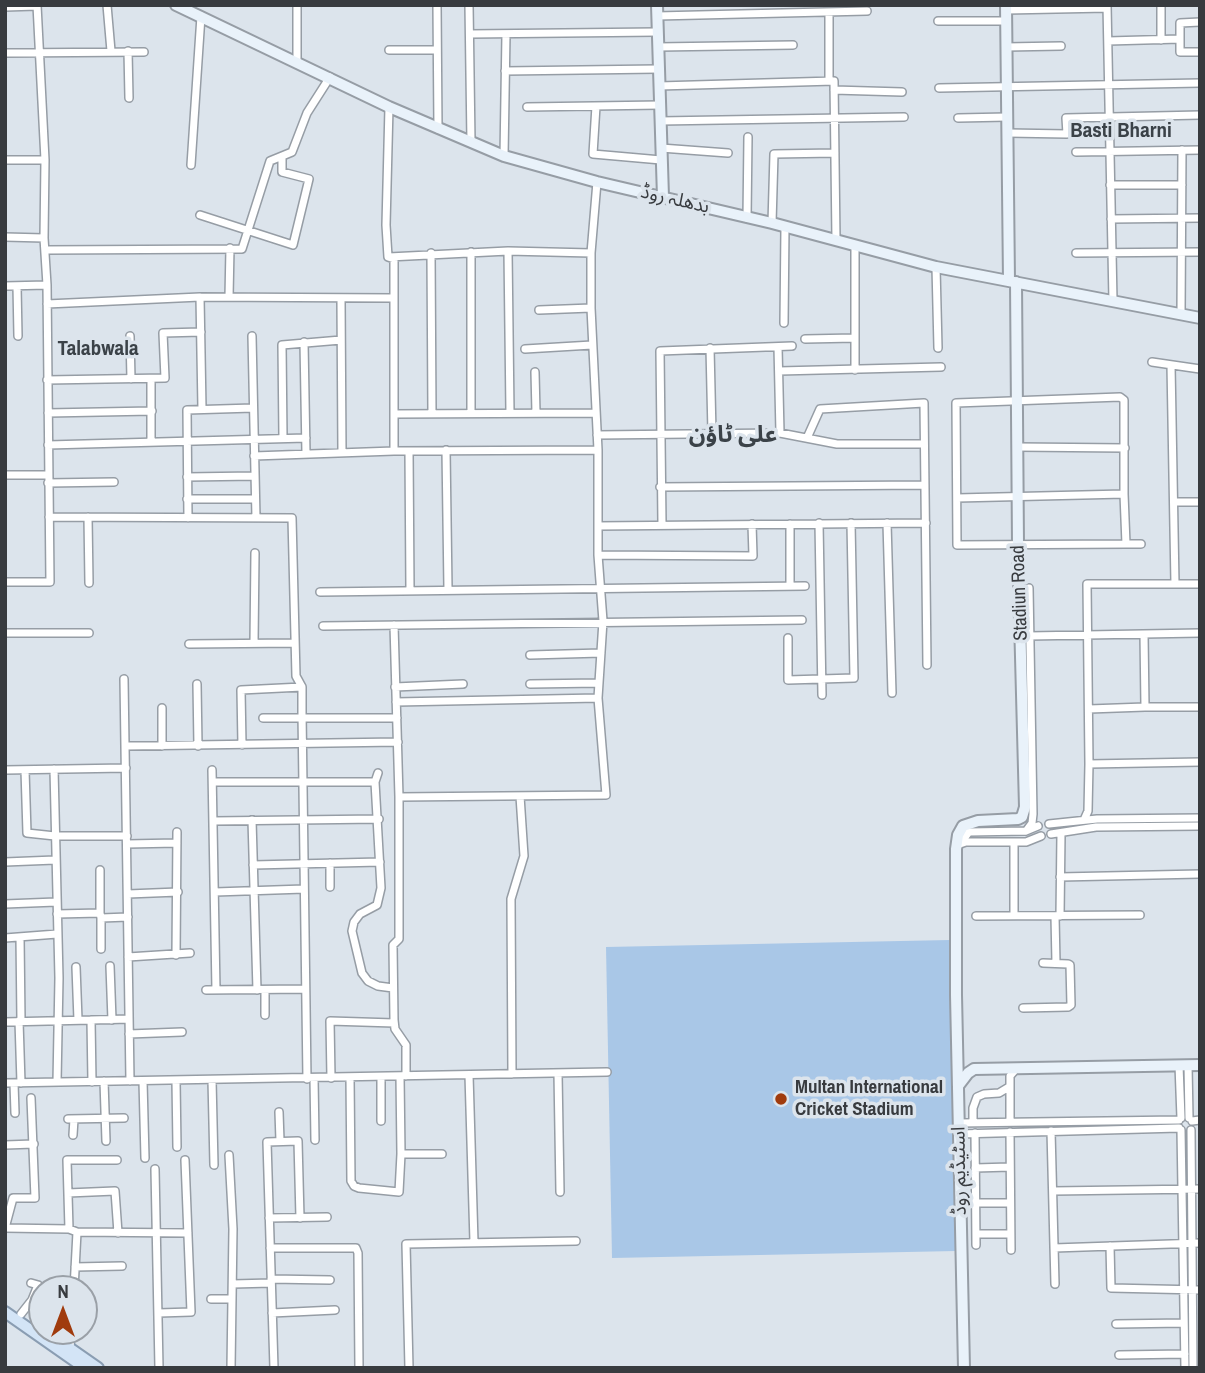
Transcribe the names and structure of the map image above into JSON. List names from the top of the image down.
{
  "streets": {
    "main road": ["بدھلہ روڈ", "Stadiun Road", "اسٹیڈیم روڈ"]
  },
  "crossings": [
    ["بدھلہ روڈ", "Stadiun Road"],
    ["Stadiun Road", "اسٹیڈیم روڈ"]
  ],
  "districts": ["Basti Bharni", "Talabwala", "علی ٹاؤن"],
  "places": ["Multan International Cricket Stadium"],
  "north": "top"
}
